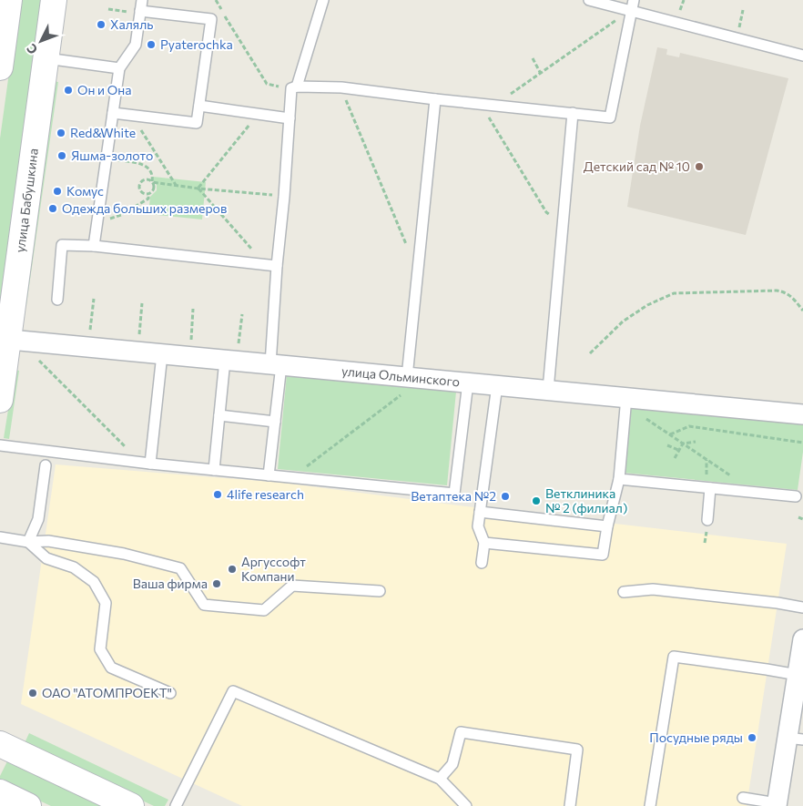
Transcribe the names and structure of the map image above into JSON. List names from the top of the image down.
{
  "streets": {
    "street": ["улица Бабушкина", "улица Ольминского"]
  },
  "crossings": [
    ["улица Бабушкина", "улица Ольминского"]
  ],
  "places": [
    "Халяль",
    "Pyaterochka",
    "Он и Она",
    "Red&White",
    "Яшма-золото",
    "Детский сад № 10",
    "Комус",
    "Одежда больших размеров",
    "4life research",
    "Ветаптека №2",
    "Ветклиника № 2 (филиал)",
    "Аргуссофт Компани",
    "Ваша фирма",
    "ОАО \"АТОМПРОЕКТ\"",
    "Посудные ряды"
  ],
  "north": "bottom left"
}
